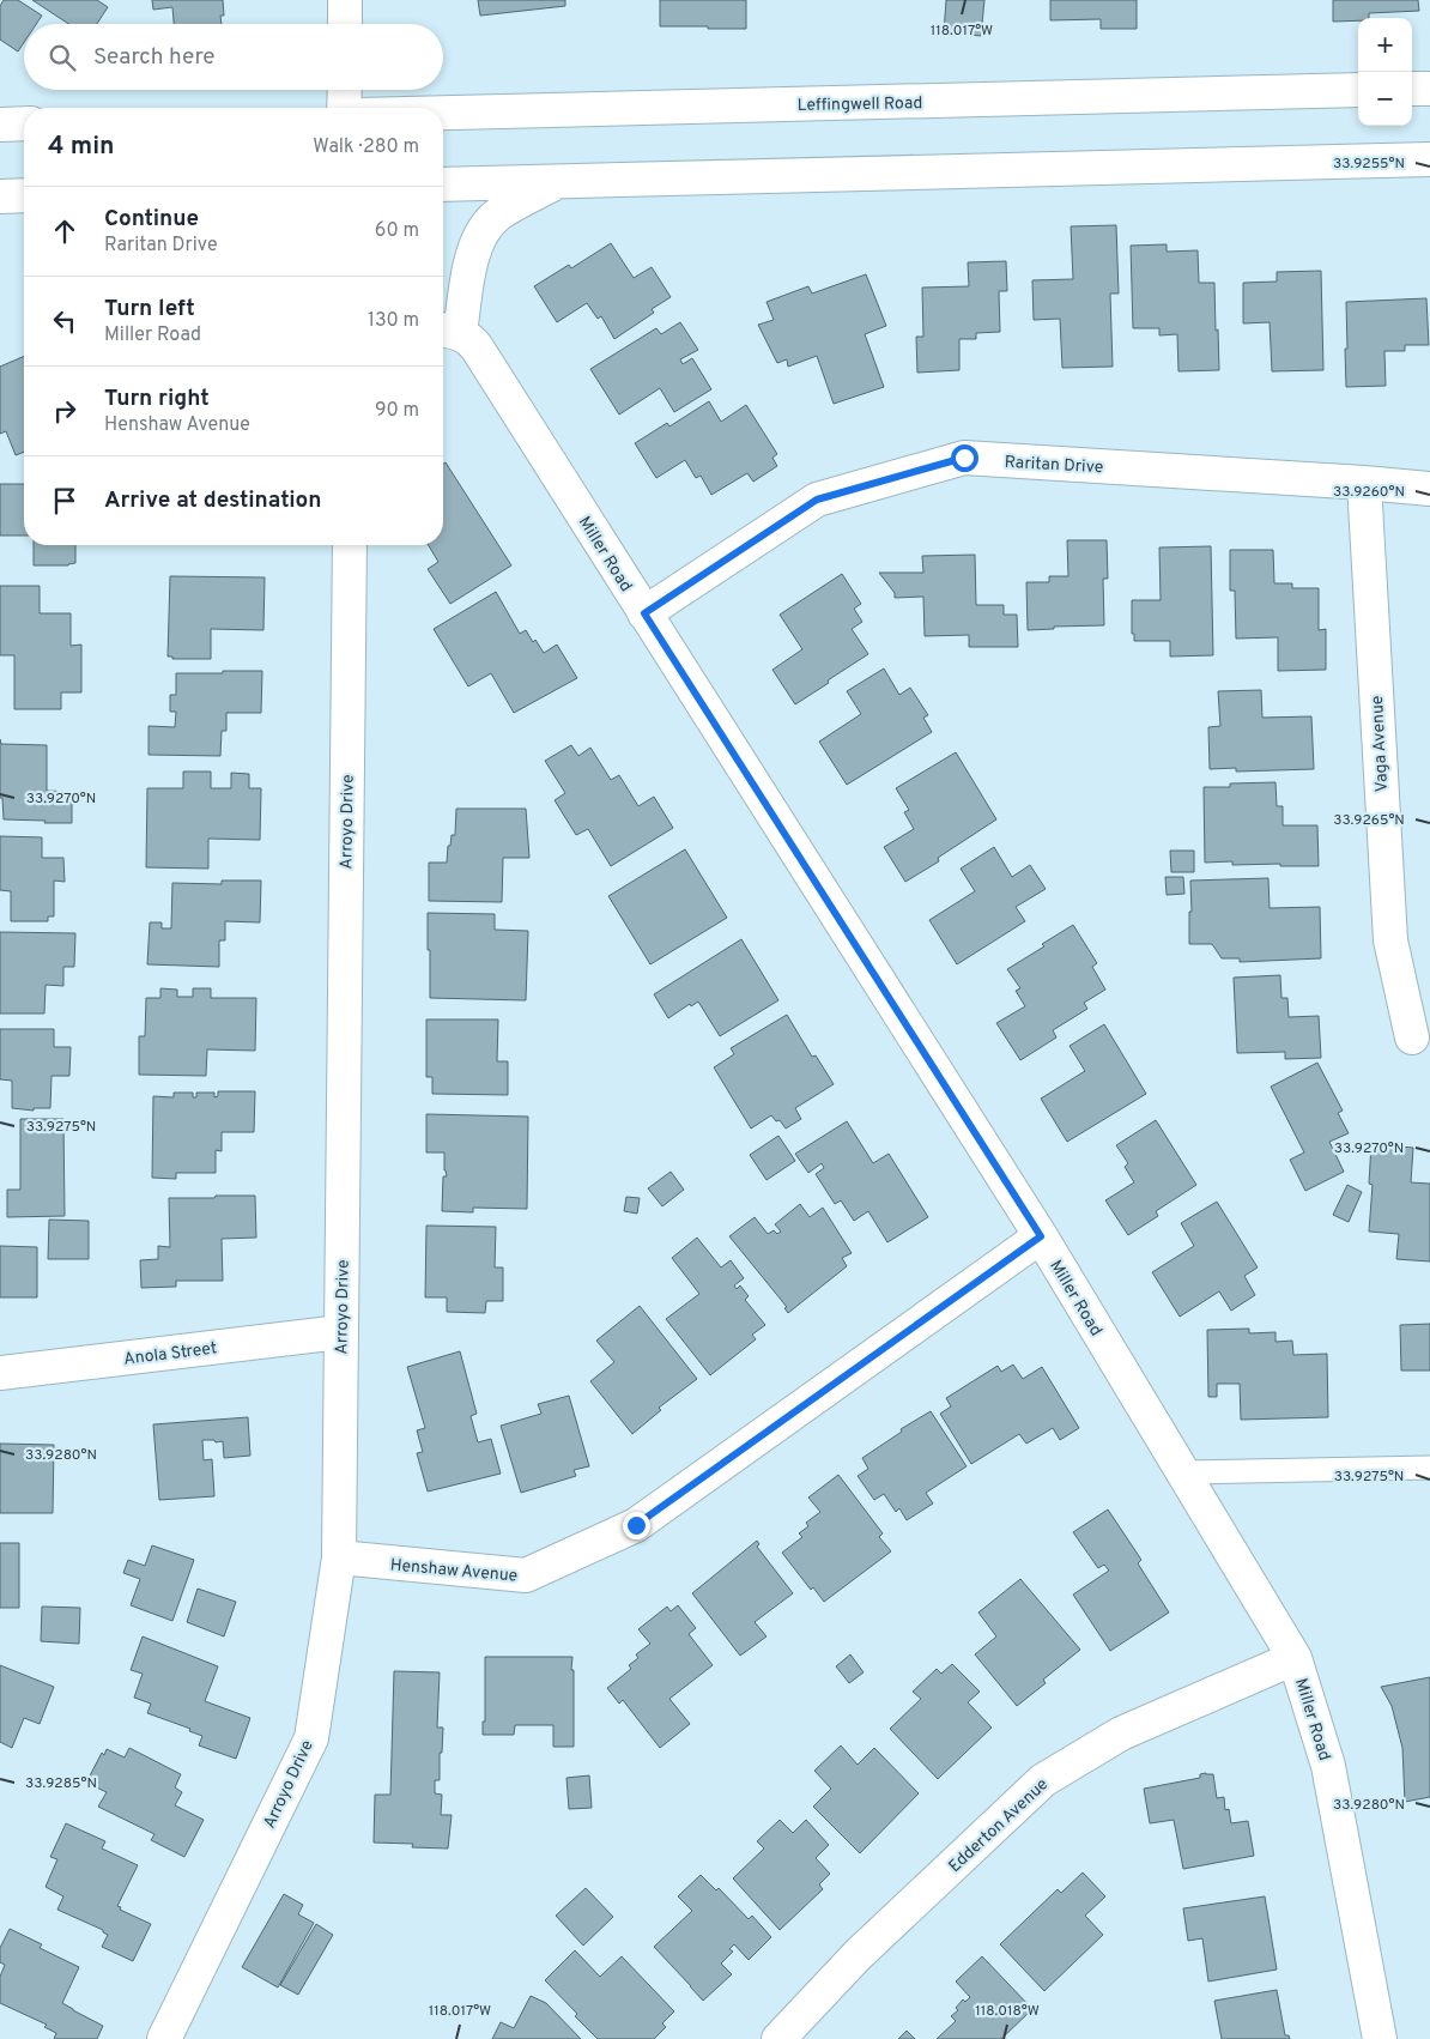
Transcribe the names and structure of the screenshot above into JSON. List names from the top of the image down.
{
  "streets": {
    "street": [
      "Leffingwell Road",
      "Raritan Drive",
      "Miller Road",
      "Vaga Avenue",
      "Arroyo Drive",
      "Anola Street",
      "Henshaw Avenue",
      "Edderton Avenue"
    ]
  },
  "crossings": [
    ["Raritan Drive", "Miller Road"],
    ["Raritan Drive", "Vaga Avenue"],
    ["Miller Road", "Henshaw Avenue"],
    ["Miller Road", "Edderton Avenue"],
    ["Arroyo Drive", "Anola Street"],
    ["Arroyo Drive", "Henshaw Avenue"]
  ],
  "page": {
    "map_buttons": ["+", "−"],
    "search": "Search here",
    "heading": ["4 min", "Walk · 280 m"],
    "list": [
      ["Continue", "Raritan Drive", "60 m"],
      ["Turn left", "Miller Road", "130 m"],
      ["Turn right", "Henshaw Avenue", "90 m"],
      "Arrive at destination"
    ]
  },
  "coordinates": [
    "118.017°W",
    "33.9255°N",
    "33.9260°N",
    "33.9270°N",
    "33.9265°N",
    "33.9275°N",
    "33.9280°N",
    "33.9285°N",
    "118.018°W"
  ]
}
